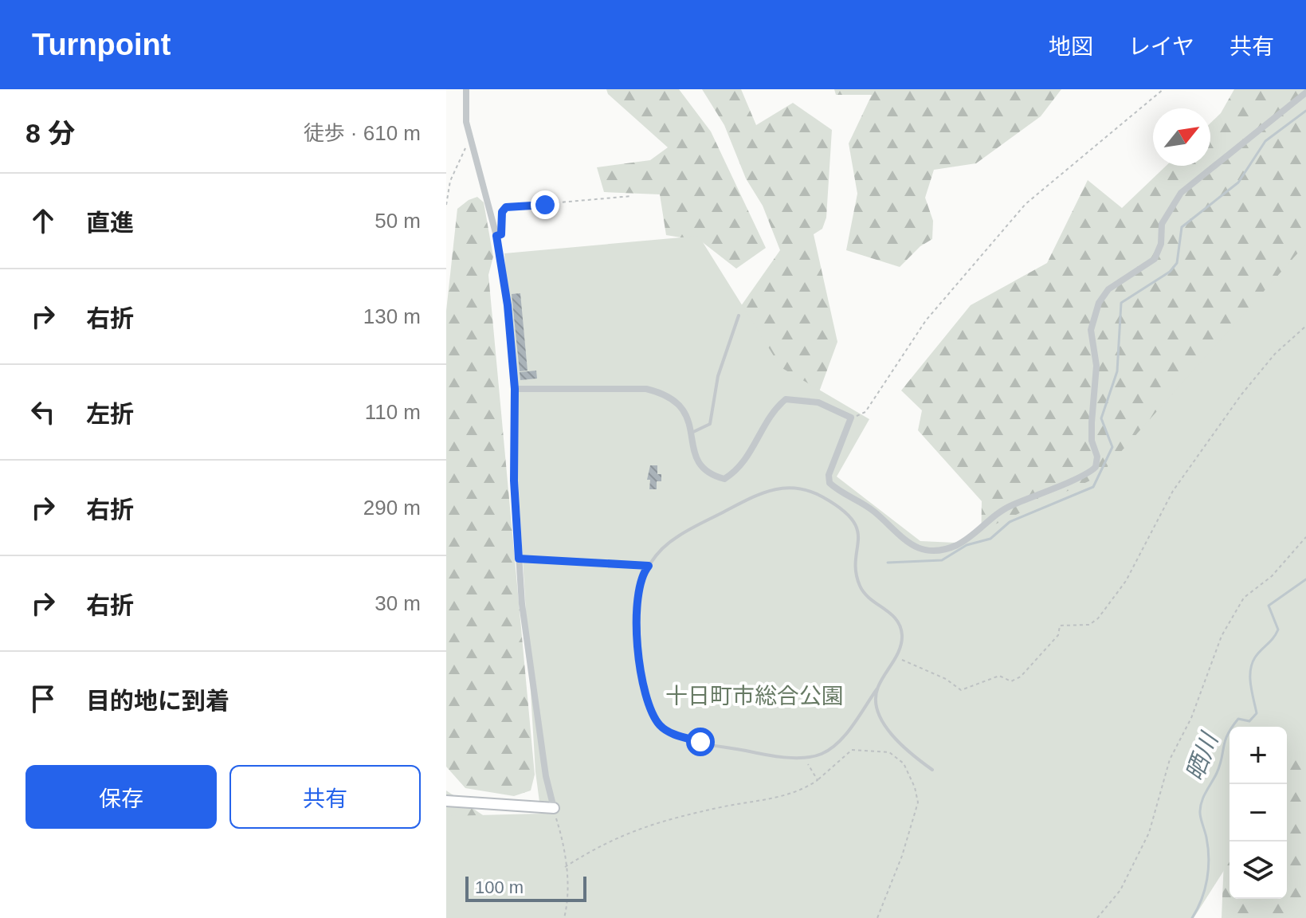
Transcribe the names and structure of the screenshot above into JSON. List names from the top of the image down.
{
  "water": ["晒川"],
  "parks": ["十日町市総合公園"],
  "scale_bar": "100 m",
  "north": "top right",
  "page": {
    "header": "Turnpoint",
    "nav": ["地図", "レイヤ", "共有"],
    "heading": ["8 分", "徒歩 · 610 m"],
    "list": [
      ["直進", "50 m"],
      ["右折", "130 m"],
      ["左折", "110 m"],
      ["右折", "290 m"],
      ["右折", "30 m"],
      "目的地に到着"
    ],
    "map_buttons": ["+", "−"],
    "buttons": ["保存", "共有"],
    "scale": "100 m"
  }
}
